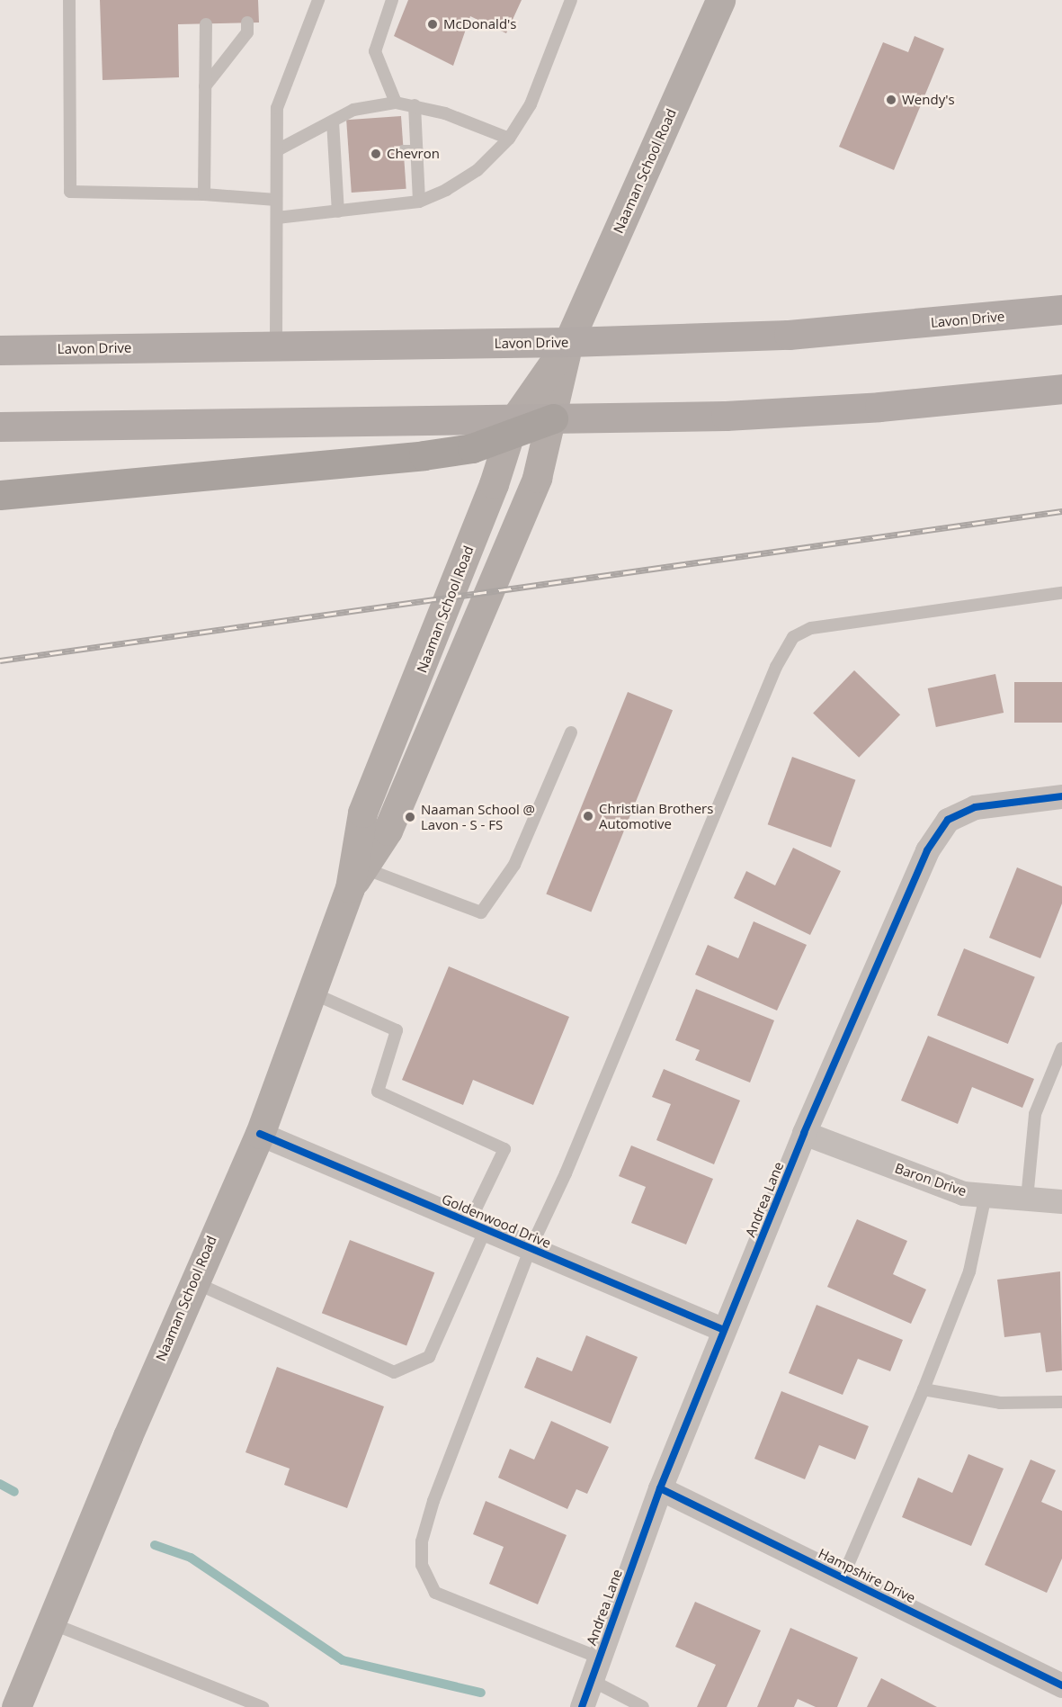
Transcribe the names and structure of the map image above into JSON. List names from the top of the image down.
{
  "streets": {
    "main road": ["Naaman School Road", "Lavon Drive"],
    "street": [
      "Baron Drive",
      "Andrea Lane",
      "Goldenwood Drive",
      "Hampshire Drive"
    ]
  },
  "crossings": [
    ["Naaman School Road", "Lavon Drive"],
    ["Naaman School Road", "Goldenwood Drive"],
    ["Baron Drive", "Andrea Lane"],
    ["Andrea Lane", "Goldenwood Drive"],
    ["Andrea Lane", "Hampshire Drive"]
  ],
  "places": [
    "McDonald's",
    "Wendy's",
    "Chevron",
    "Christian Brothers Automotive",
    "Naaman School @ Lavon - S - FS"
  ]
}
